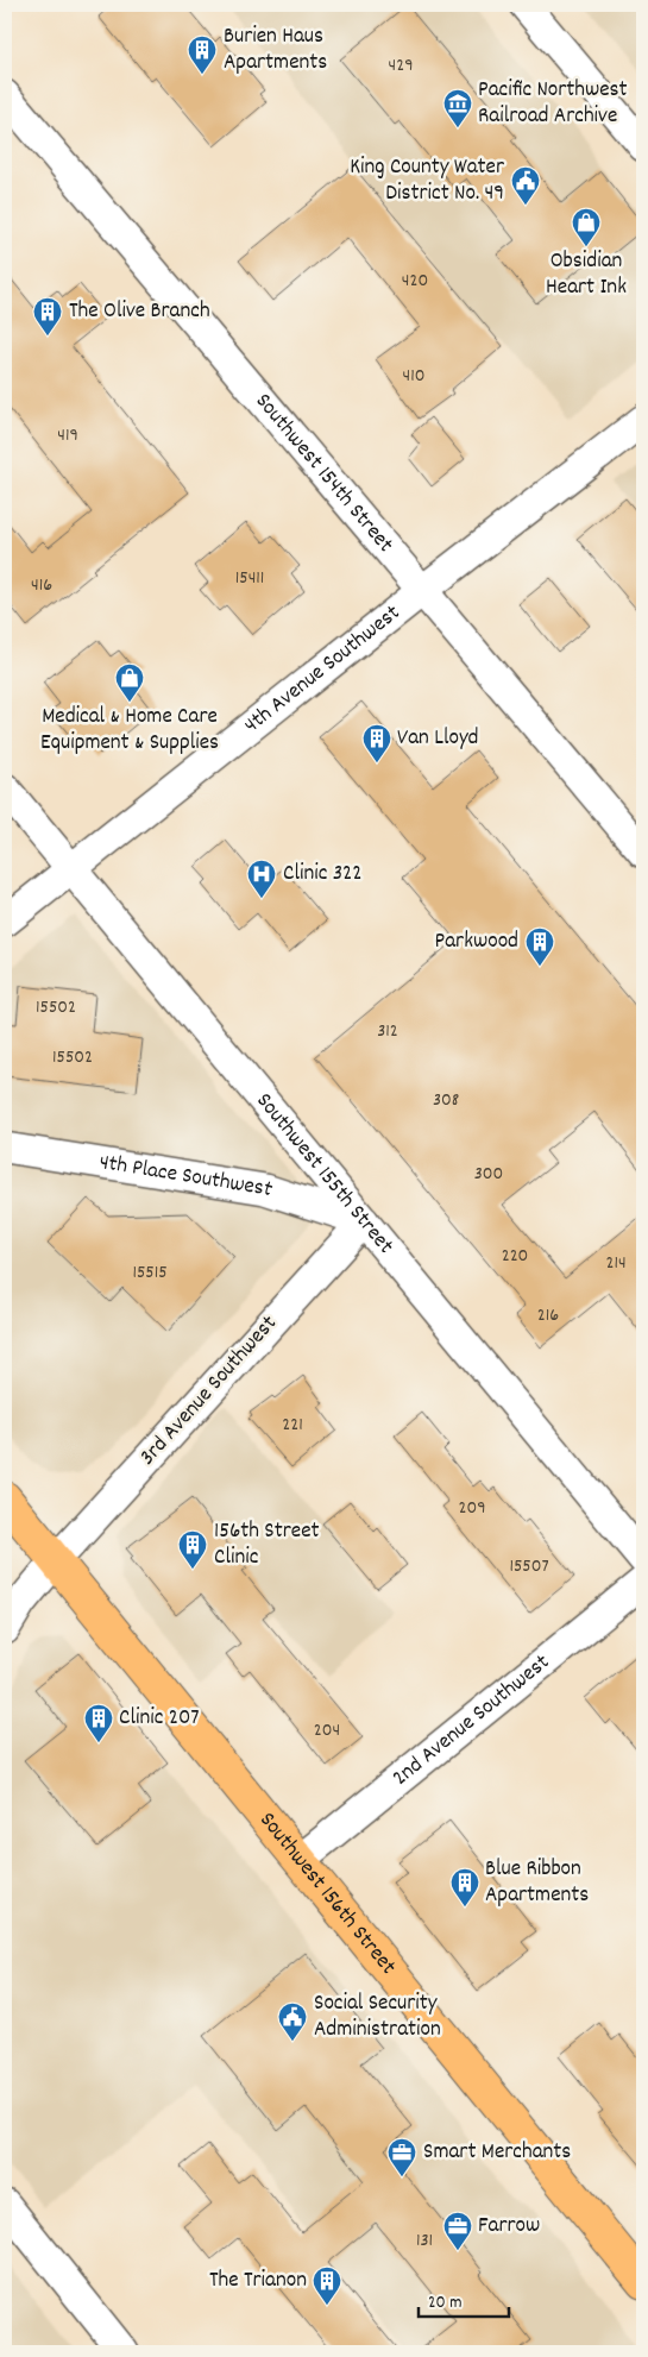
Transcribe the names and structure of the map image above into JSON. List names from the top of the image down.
{
  "streets": {
    "main road": ["Southwest 156th Street"],
    "street": [
      "Southwest 154th Street",
      "4th Avenue Southwest",
      "Southwest 155th Street",
      "4th Place Southwest",
      "3rd Avenue Southwest",
      "2nd Avenue Southwest"
    ]
  },
  "crossings": [
    ["Southwest 154th Street", "4th Avenue Southwest"],
    ["4th Avenue Southwest", "Southwest 155th Street"],
    ["Southwest 155th Street", "4th Place Southwest"],
    ["Southwest 155th Street", "3rd Avenue Southwest"],
    ["4th Place Southwest", "3rd Avenue Southwest"],
    ["3rd Avenue Southwest", "Southwest 156th Street"],
    ["2nd Avenue Southwest", "Southwest 156th Street"]
  ],
  "places": {
    "building": [
      "Burien Haus Apartments",
      "The Olive Branch",
      "Van Lloyd",
      "Parkwood",
      "156th Street Clinic",
      "Clinic 207",
      "Blue Ribbon Apartments",
      "The Trianon"
    ],
    "museum": ["Pacific Northwest Railroad Archive"],
    "public building": ["King County Water District No. 49", "Social Security Administration"],
    "shop": ["Obsidian Heart Ink", "Medical & Home Care Equipment & Supplies"],
    "hospital": ["Clinic 322"],
    "office": ["Smart Merchants", "Farrow"]
  },
  "house_numbers": [
    "429",
    "420",
    "410",
    "419",
    "15411",
    "416",
    "15502",
    "312",
    "15502",
    "308",
    "300",
    "220",
    "214",
    "15515",
    "216",
    "221",
    "209",
    "15507",
    "204",
    "131"
  ],
  "scale_bar": "20 m"
}
